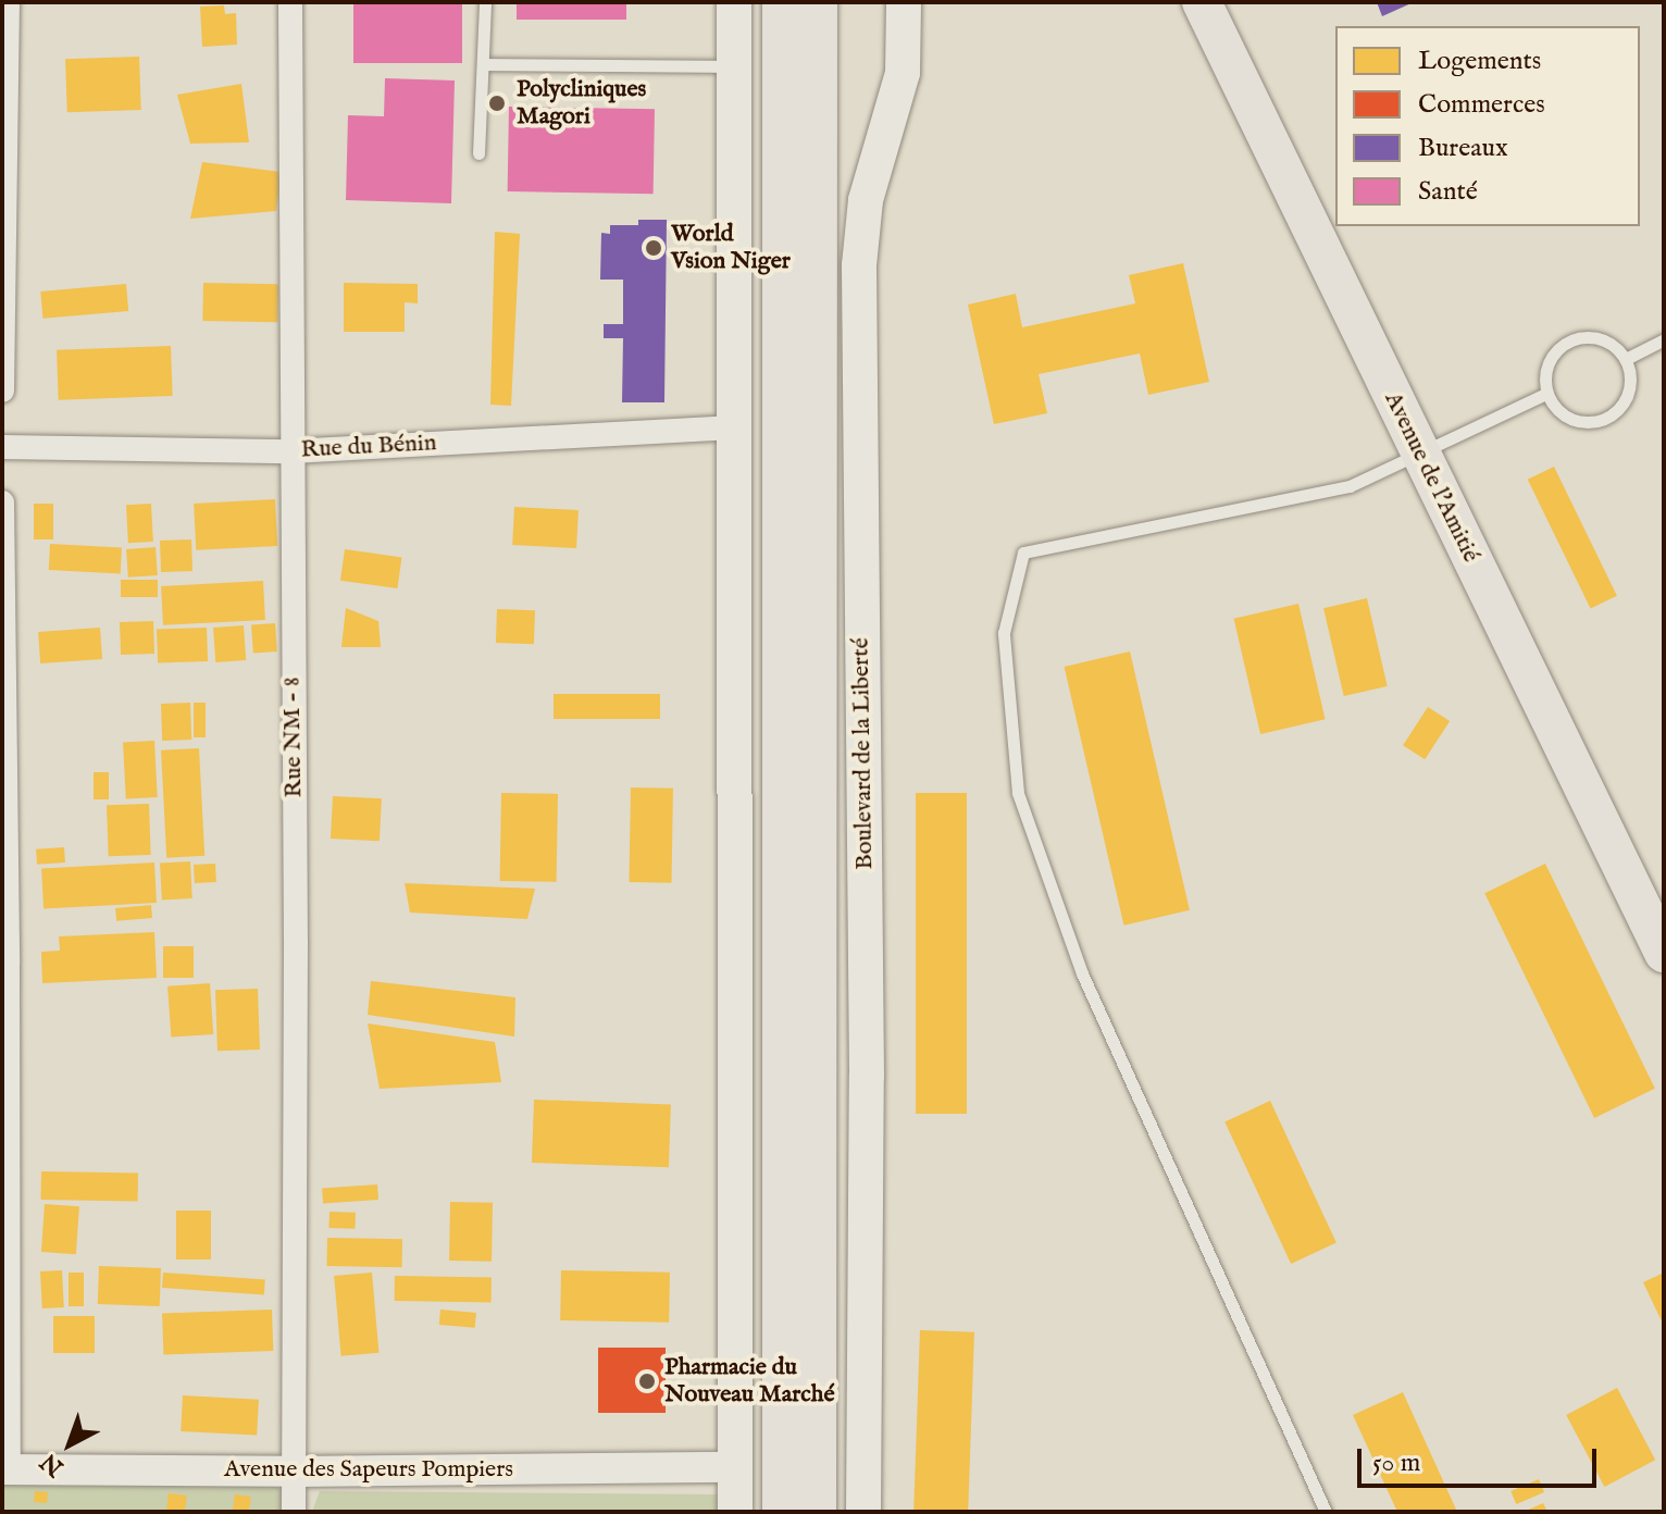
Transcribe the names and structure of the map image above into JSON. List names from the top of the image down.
{
  "streets": {
    "highway": ["Boulevard de la Liberté"],
    "main road": ["Avenue de l'Amitié"],
    "street": ["Rue du Bénin", "Rue NM - 8", "Avenue des Sapeurs Pompiers"]
  },
  "crossings": [
    ["Rue du Bénin", "Rue NM - 8"],
    ["Rue NM - 8", "Avenue des Sapeurs Pompiers"]
  ],
  "places": ["Polycliniques Magori", "World Vsion Niger", "Pharmacie du Nouveau Marché"],
  "legend": [
    "Logements",
    "Commerces",
    "Bureaux",
    "Santé"
  ],
  "scale_bar": "50 m",
  "north": "bottom left"
}
